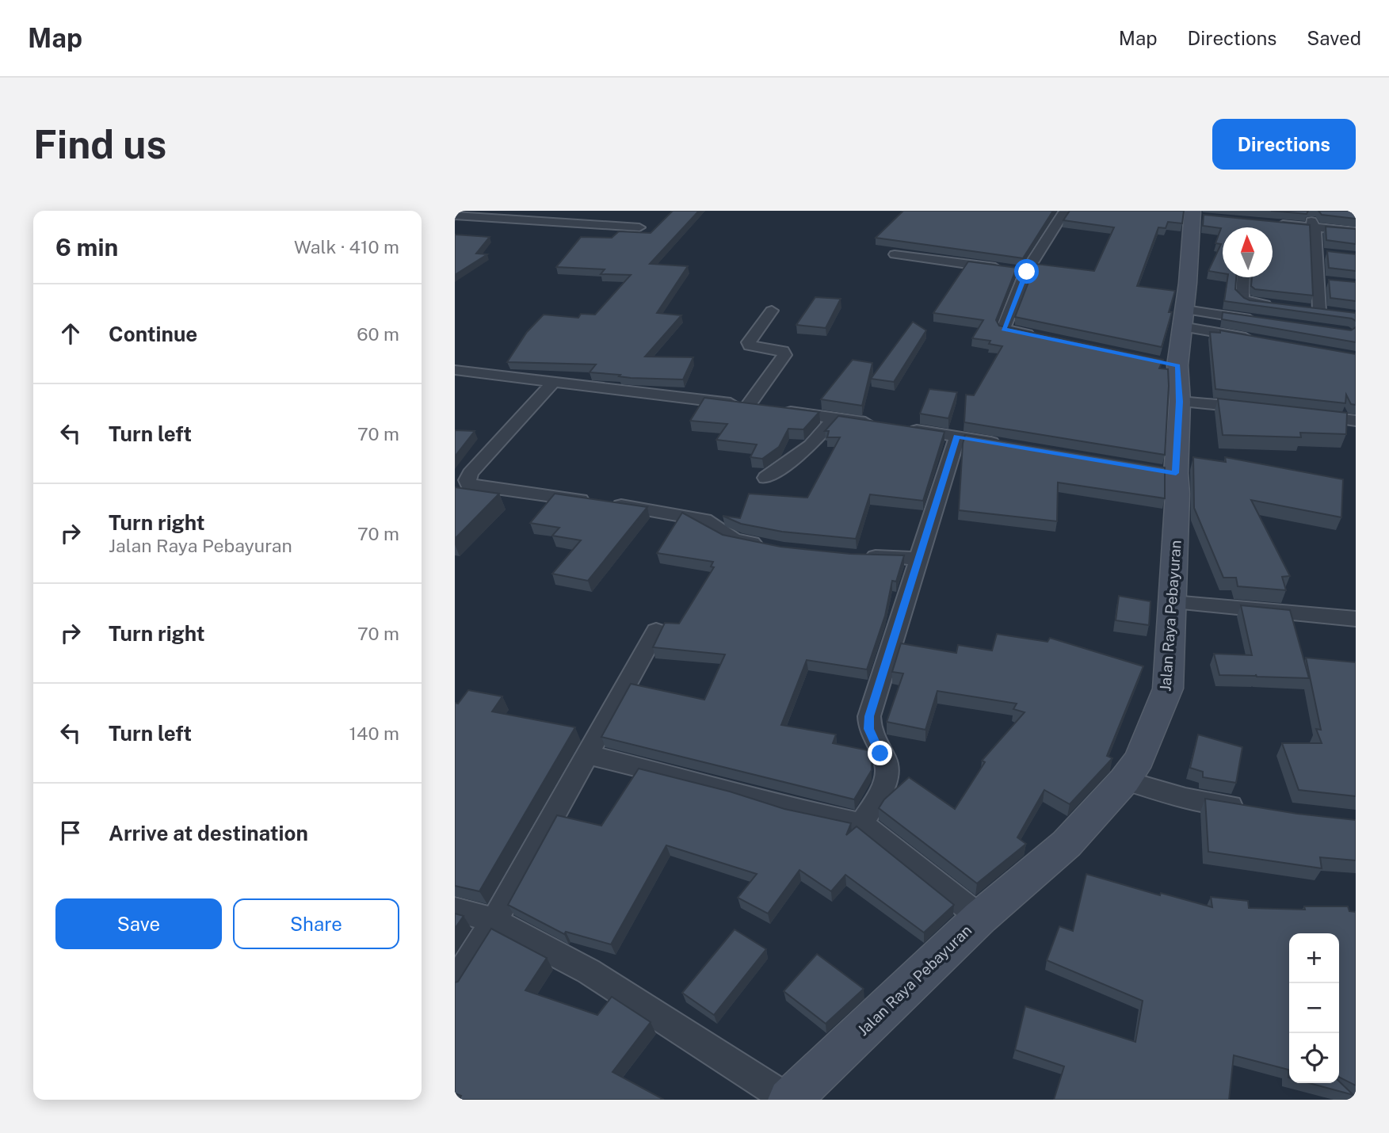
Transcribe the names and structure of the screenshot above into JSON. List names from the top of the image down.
{
  "streets": {
    "main road": ["Jalan Raya Pebayuran"]
  },
  "north": "top",
  "page": {
    "header": "Map",
    "nav": ["Map", "Directions", "Saved"],
    "buttons": [
      "Directions",
      ["Save", "Share"]
    ],
    "title": "Find us",
    "heading": ["6 min", "Walk · 410 m"],
    "list": [
      ["Continue", "60 m"],
      ["Turn left", "70 m"],
      ["Turn right", "Jalan Raya Pebayuran", "70 m"],
      ["Turn right", "70 m"],
      ["Turn left", "140 m"],
      "Arrive at destination"
    ],
    "map_buttons": ["+", "−"]
  }
}
